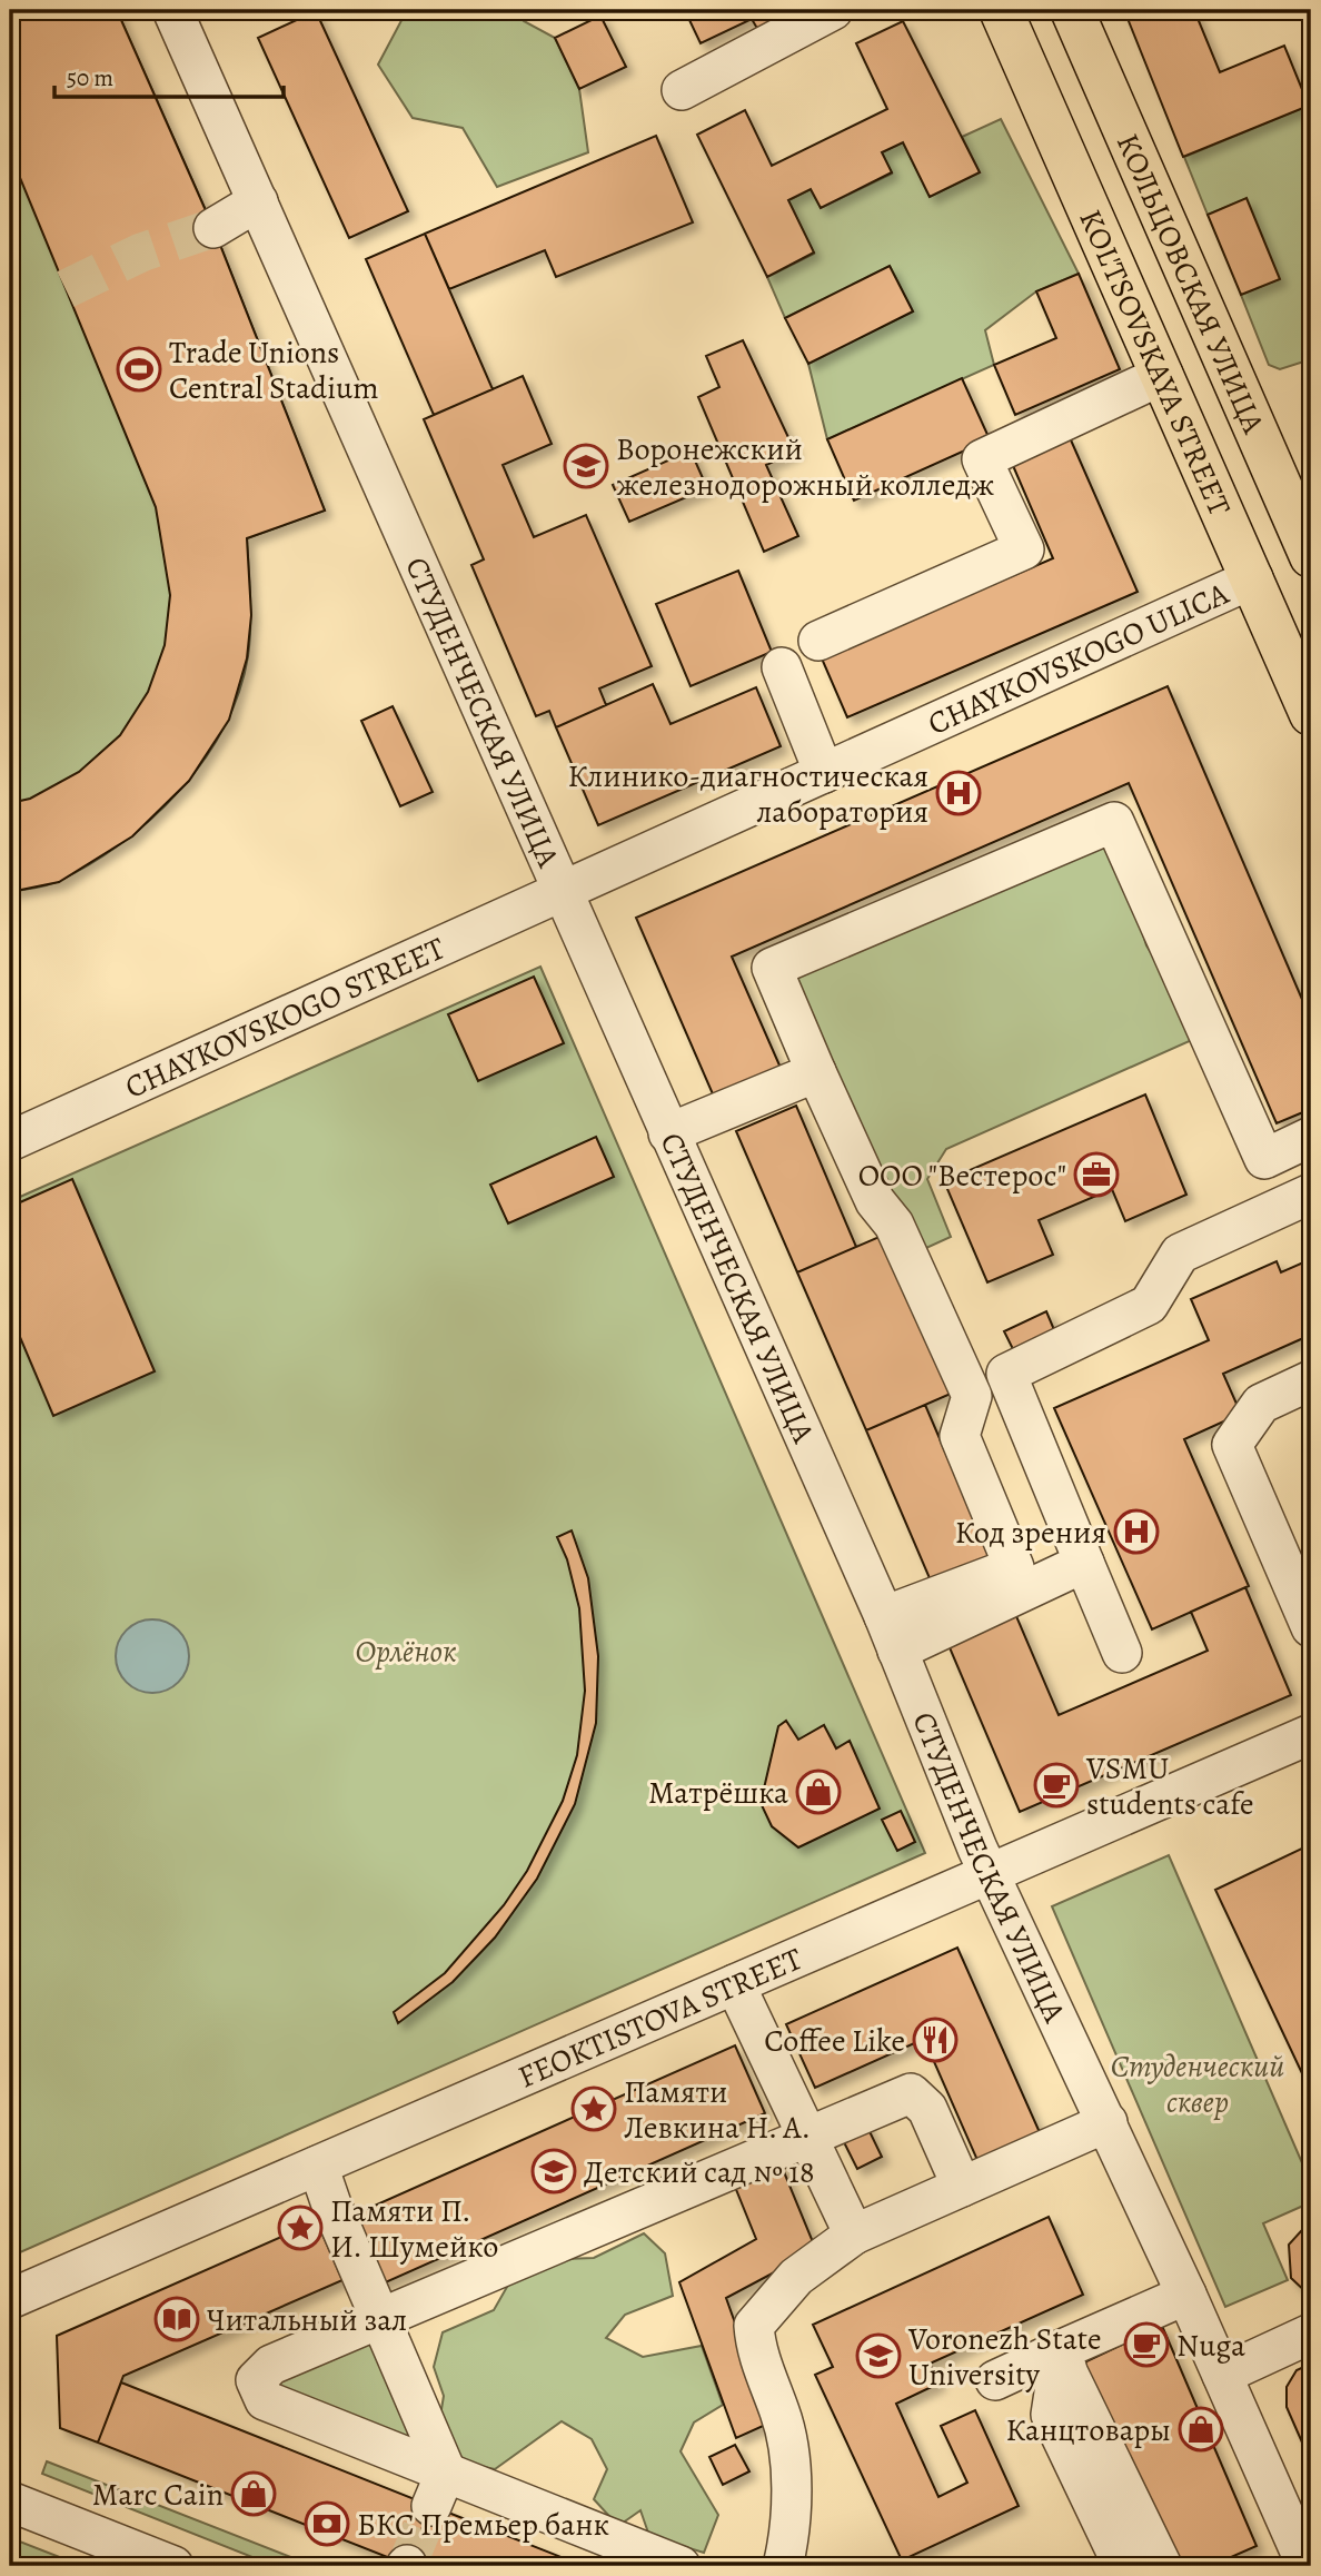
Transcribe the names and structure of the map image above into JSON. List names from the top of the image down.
{
  "streets": {
    "main road": ["КОЛЬЦОВСКАЯ УЛИЦА", "KOL'TSOVSKAYA STREET"],
    "street": [
      "CHAYKOVSKOGO ULICA",
      "СТУДЕНЧЕСКАЯ УЛИЦА",
      "CHAYKOVSKOGO STREET",
      "FEOKTISTOVA STREET"
    ]
  },
  "crossings": [
    ["KOL'TSOVSKAYA STREET", "CHAYKOVSKOGO ULICA"],
    ["CHAYKOVSKOGO ULICA", "СТУДЕНЧЕСКАЯ УЛИЦА"],
    ["CHAYKOVSKOGO ULICA", "CHAYKOVSKOGO STREET"],
    ["СТУДЕНЧЕСКАЯ УЛИЦА", "CHAYKOVSKOGO STREET"],
    ["СТУДЕНЧЕСКАЯ УЛИЦА", "FEOKTISTOVA STREET"]
  ],
  "parks": ["Орлёнок", "Студенческий сквер"],
  "places": {
    "sports": ["Trade Unions Central Stadium"],
    "school or university": ["Воронежский железнодорожный колледж", "Детский сад № 18", "Voronezh State University"],
    "hospital": ["Клинико-диагностическая лаборатория", "Код зрения"],
    "office": ["ООО \"Вестерос\""],
    "cafe": ["VSMU students cafe", "Nuga"],
    "shop": ["Матрёшка", "Канцтовары", "Marc Cain"],
    "restaurant": ["Coffee Like"],
    "place": ["Памяти Левкина Н. А.", "Памяти П. И. Шумейко"],
    "library": ["Читальный зал"],
    "bank": ["БКС Премьер банк"]
  },
  "scale_bar": "50 m"
}
